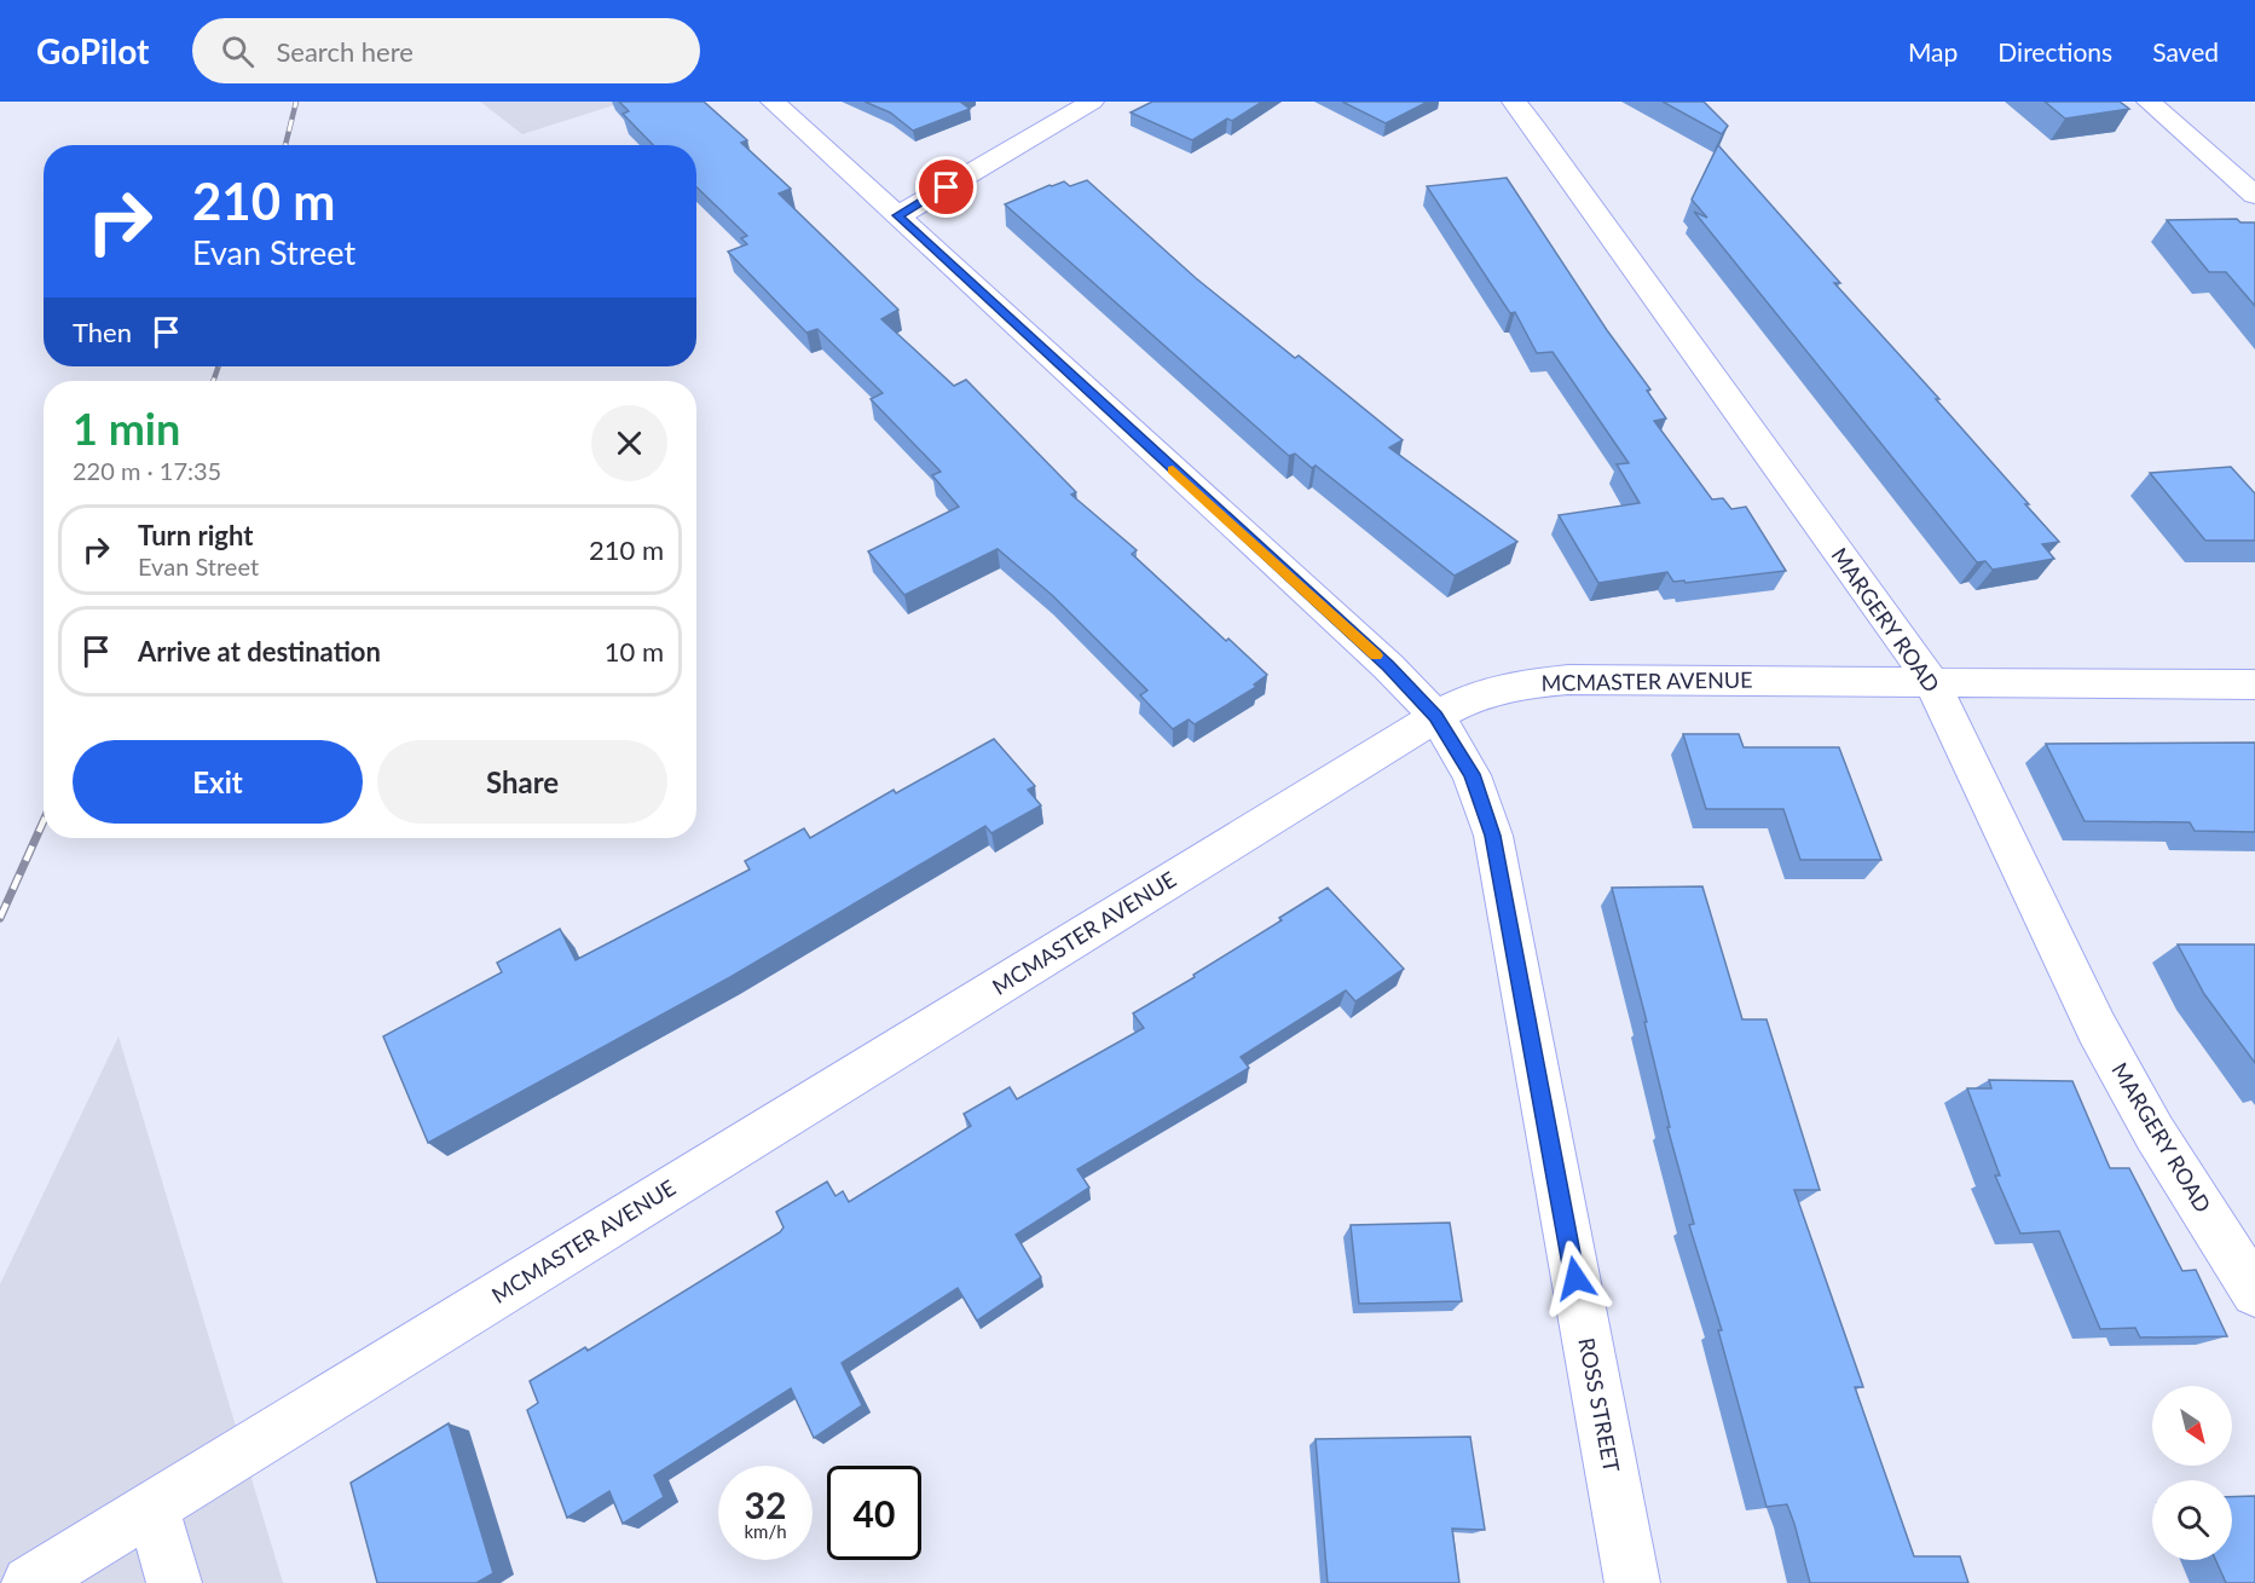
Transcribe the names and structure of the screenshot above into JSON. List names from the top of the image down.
{
  "streets": {
    "street": ["MARGERY ROAD", "MCMASTER AVENUE", "ROSS STREET"]
  },
  "crossings": [
    ["MARGERY ROAD", "MCMASTER AVENUE"],
    ["MCMASTER AVENUE", "ROSS STREET"]
  ],
  "north": "bottom right",
  "page": {
    "header": "GoPilot",
    "search": "Search here",
    "nav": ["Map", "Directions", "Saved"],
    "turn": ["210 m", "Evan Street"],
    "then": "Then",
    "heading": ["1 min", "220 m · 17:35"],
    "list": [
      {
        "name": "Turn right",
        "note": "Evan Street",
        "value": "210 m"
      },
      {
        "name": "Arrive at destination",
        "value": "10 m"
      }
    ],
    "buttons": ["Exit", "Share"],
    "speed": "32 km/h",
    "limit": "40"
  }
}
